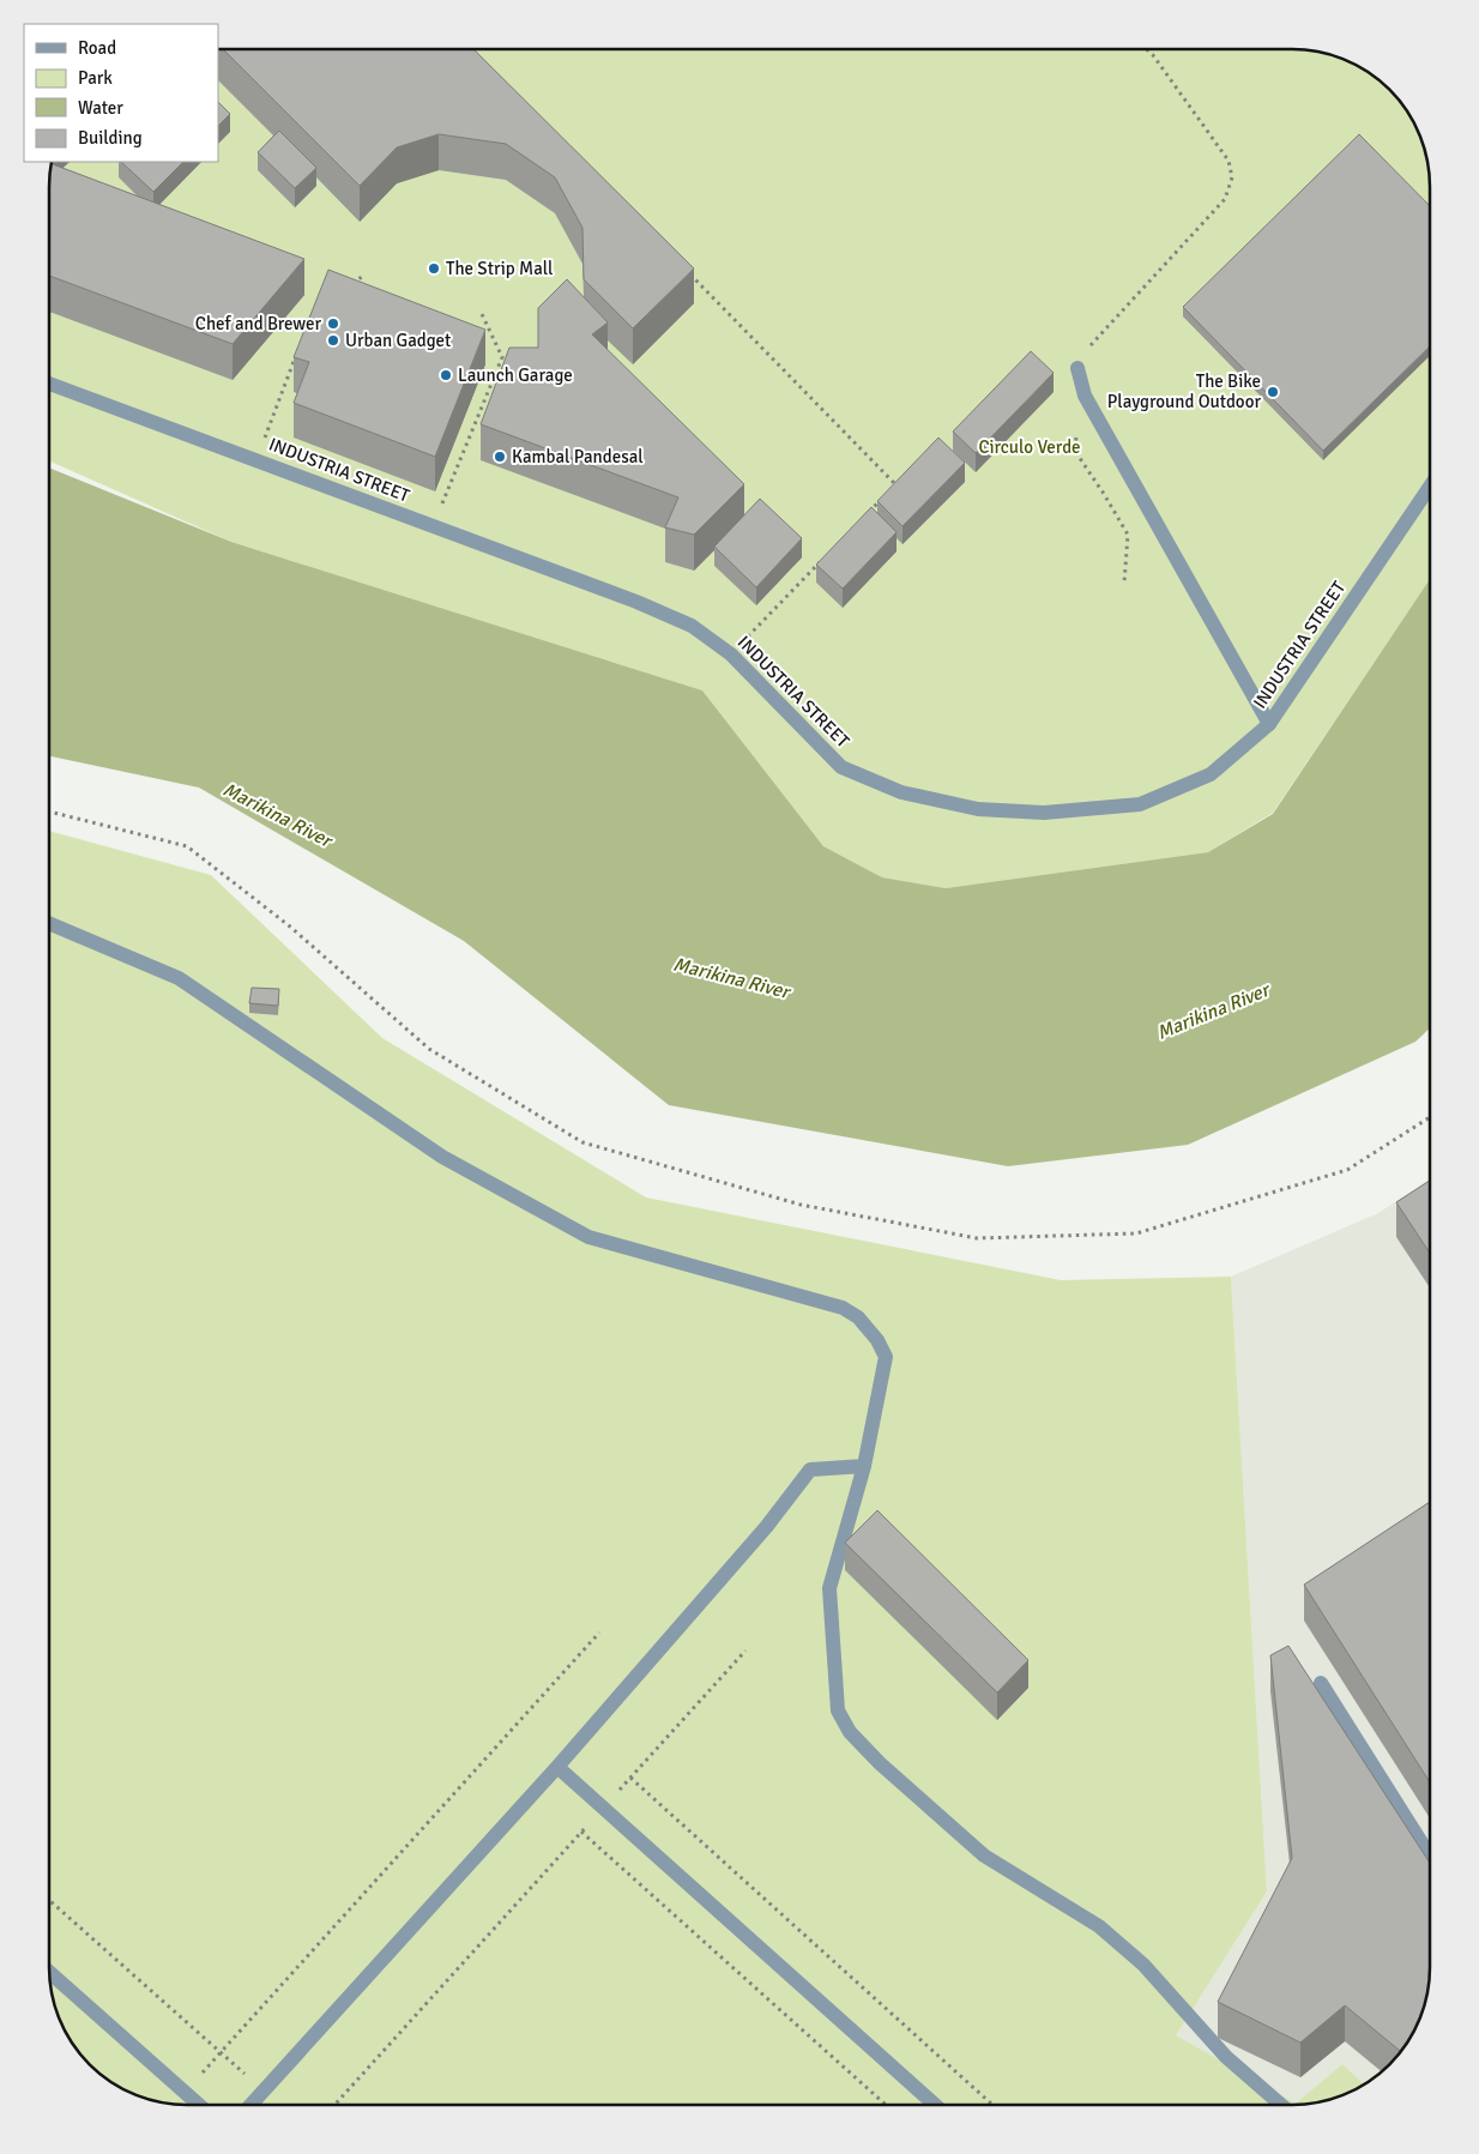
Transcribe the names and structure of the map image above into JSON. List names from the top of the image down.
{
  "streets": {
    "street": ["INDUSTRIA STREET"]
  },
  "water": ["Marikina River"],
  "parks": ["Circulo Verde"],
  "places": [
    "The Strip Mall",
    "Chef and Brewer",
    "Urban Gadget",
    "Launch Garage",
    "The Bike Playground Outdoor",
    "Kambal Pandesal"
  ],
  "legend": [
    "Road",
    "Park",
    "Water",
    "Building"
  ]
}
